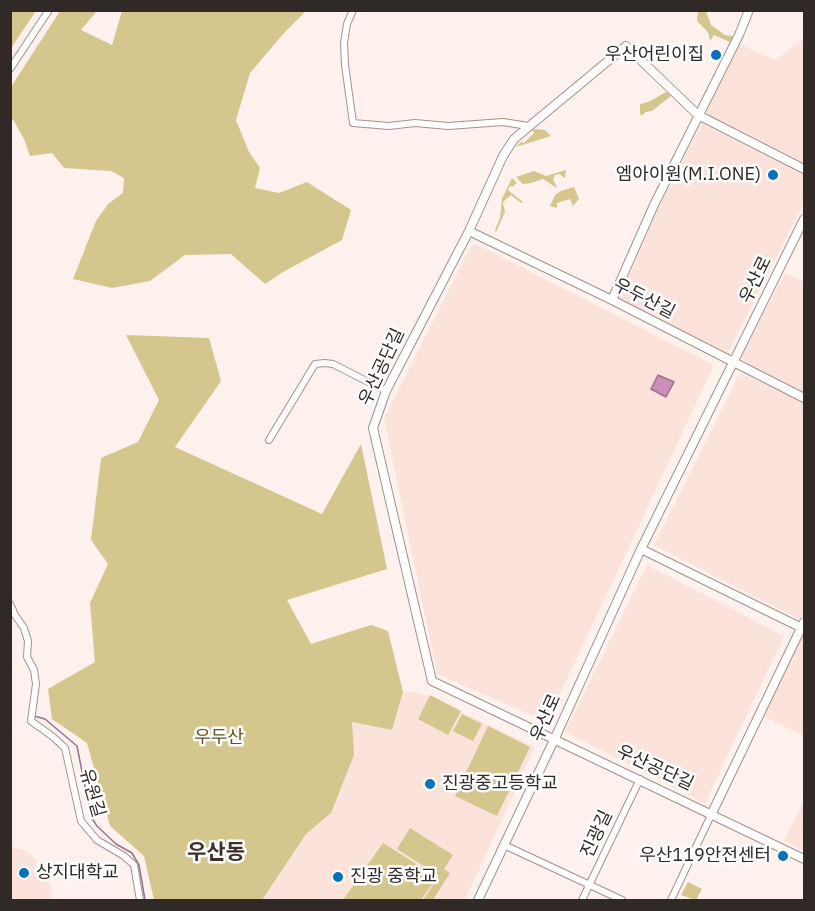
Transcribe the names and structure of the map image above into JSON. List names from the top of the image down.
{
  "streets": {
    "street": [
      "우산로",
      "우두산길",
      "우산공단길",
      "유원길",
      "진광길"
    ]
  },
  "crossings": [
    ["우산로", "우두산길"],
    ["우산로", "우산공단길"],
    ["우두산길", "우산공단길"],
    ["우산공단길", "진광길"]
  ],
  "districts": ["우산동"],
  "parks": ["우두산"],
  "places": [
    "우산어린이집",
    "엠아이원(M.I.ONE)",
    "진광중고등학교",
    "우산119안전센터",
    "상지대학교",
    "진광 중학교"
  ]
}
